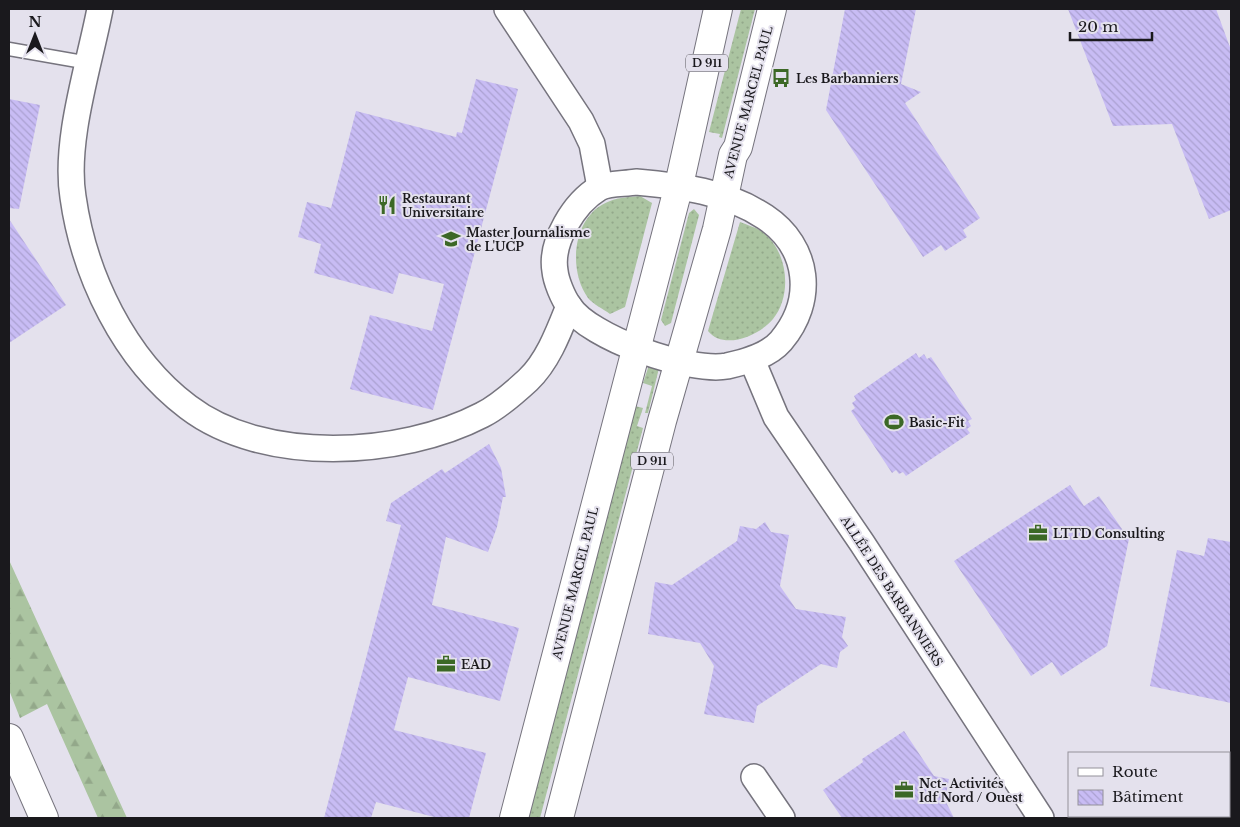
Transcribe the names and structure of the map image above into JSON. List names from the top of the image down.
{
  "streets": {
    "main road": ["D 911", "AVENUE MARCEL PAUL"],
    "street": ["ALLÉE DES BARBANNIERS"]
  },
  "crossings": [
    ["AVENUE MARCEL PAUL", "ALLÉE DES BARBANNIERS"]
  ],
  "places": {
    "bus stop": ["Les Barbanniers"],
    "restaurant": ["Restaurant Universitaire"],
    "school or university": ["Master Journalisme de L'UCP"],
    "sports": ["Basic-Fit"],
    "office": ["LTTD Consulting", "EAD", "Nct- Activités Idf Nord / Ouest"]
  },
  "legend": ["Route", "Bâtiment"],
  "scale_bar": "20 m",
  "north": "top"
}
